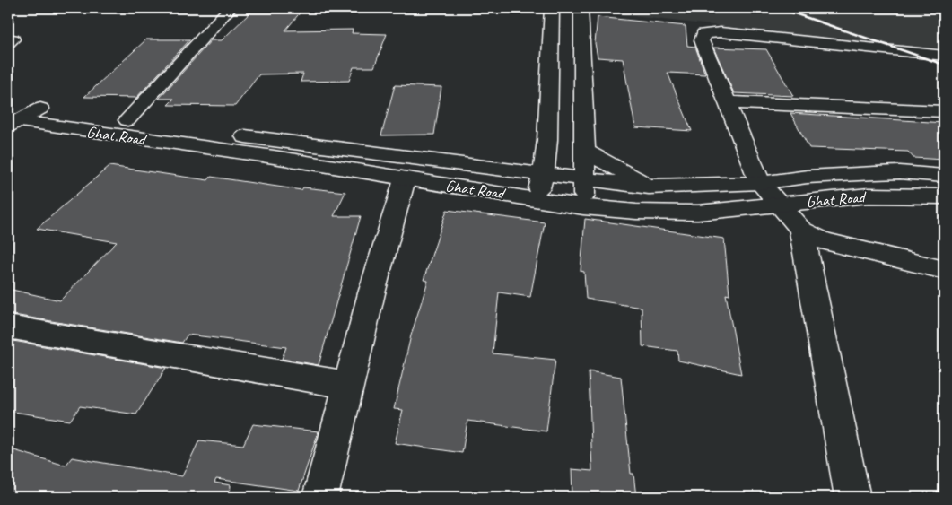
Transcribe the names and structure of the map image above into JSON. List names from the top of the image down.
{
  "streets": {
    "main road": ["Ghat Road"]
  }
}
